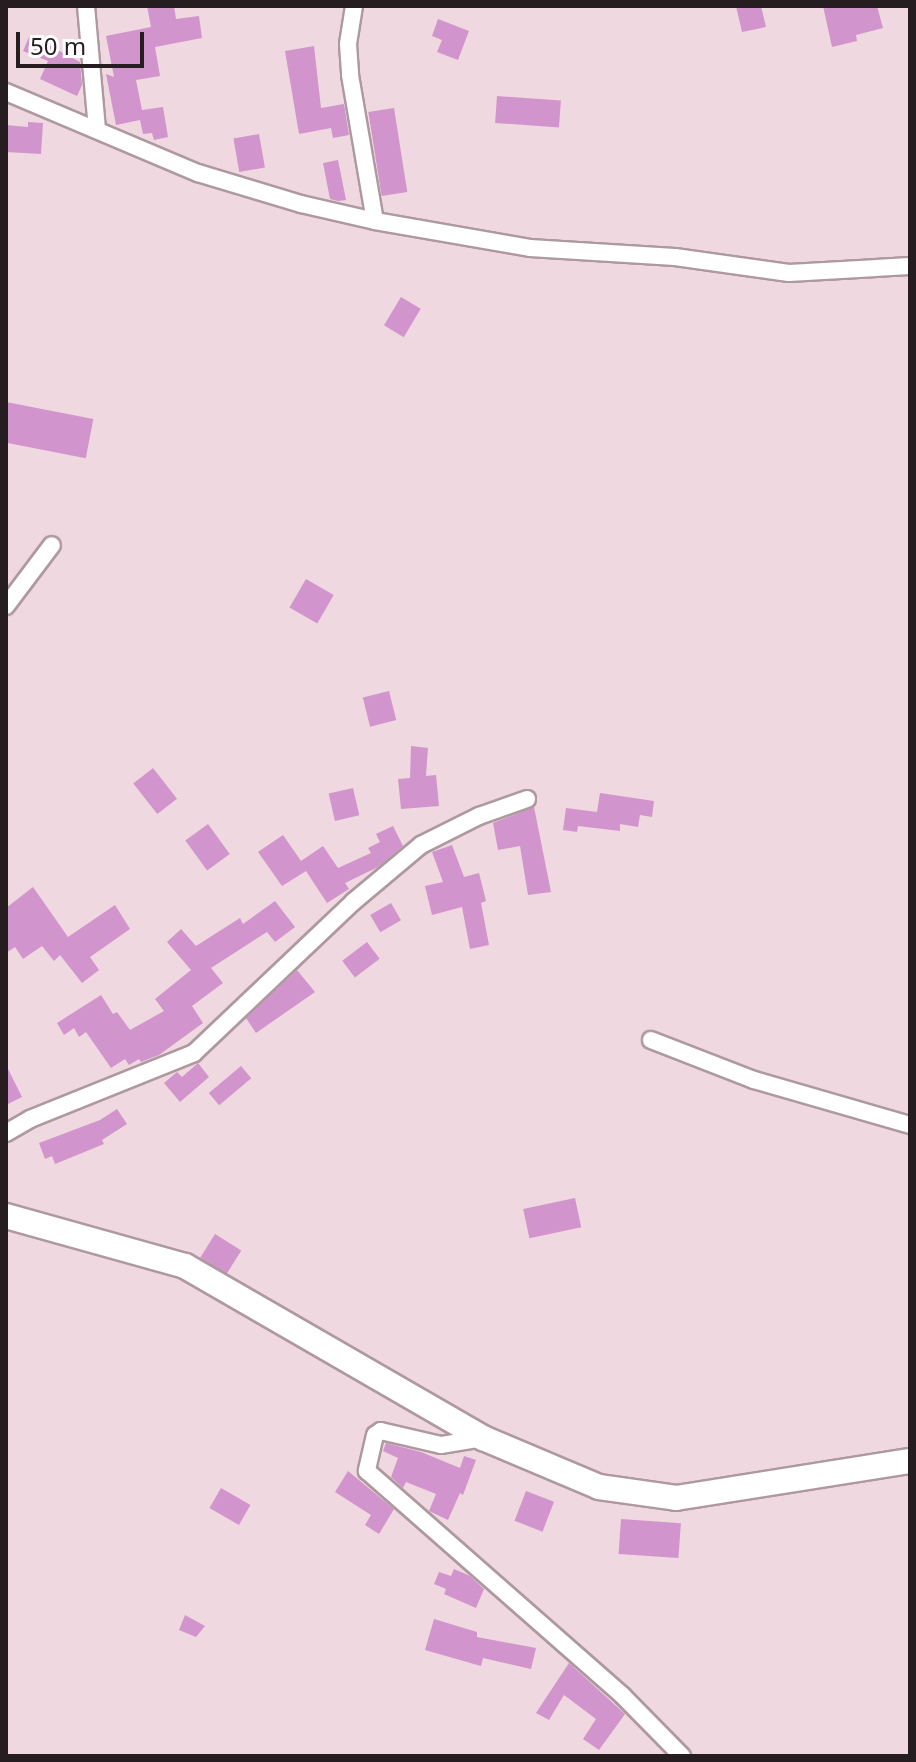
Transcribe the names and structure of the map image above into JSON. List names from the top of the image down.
{
  "scale_bar": "50 m"
}
